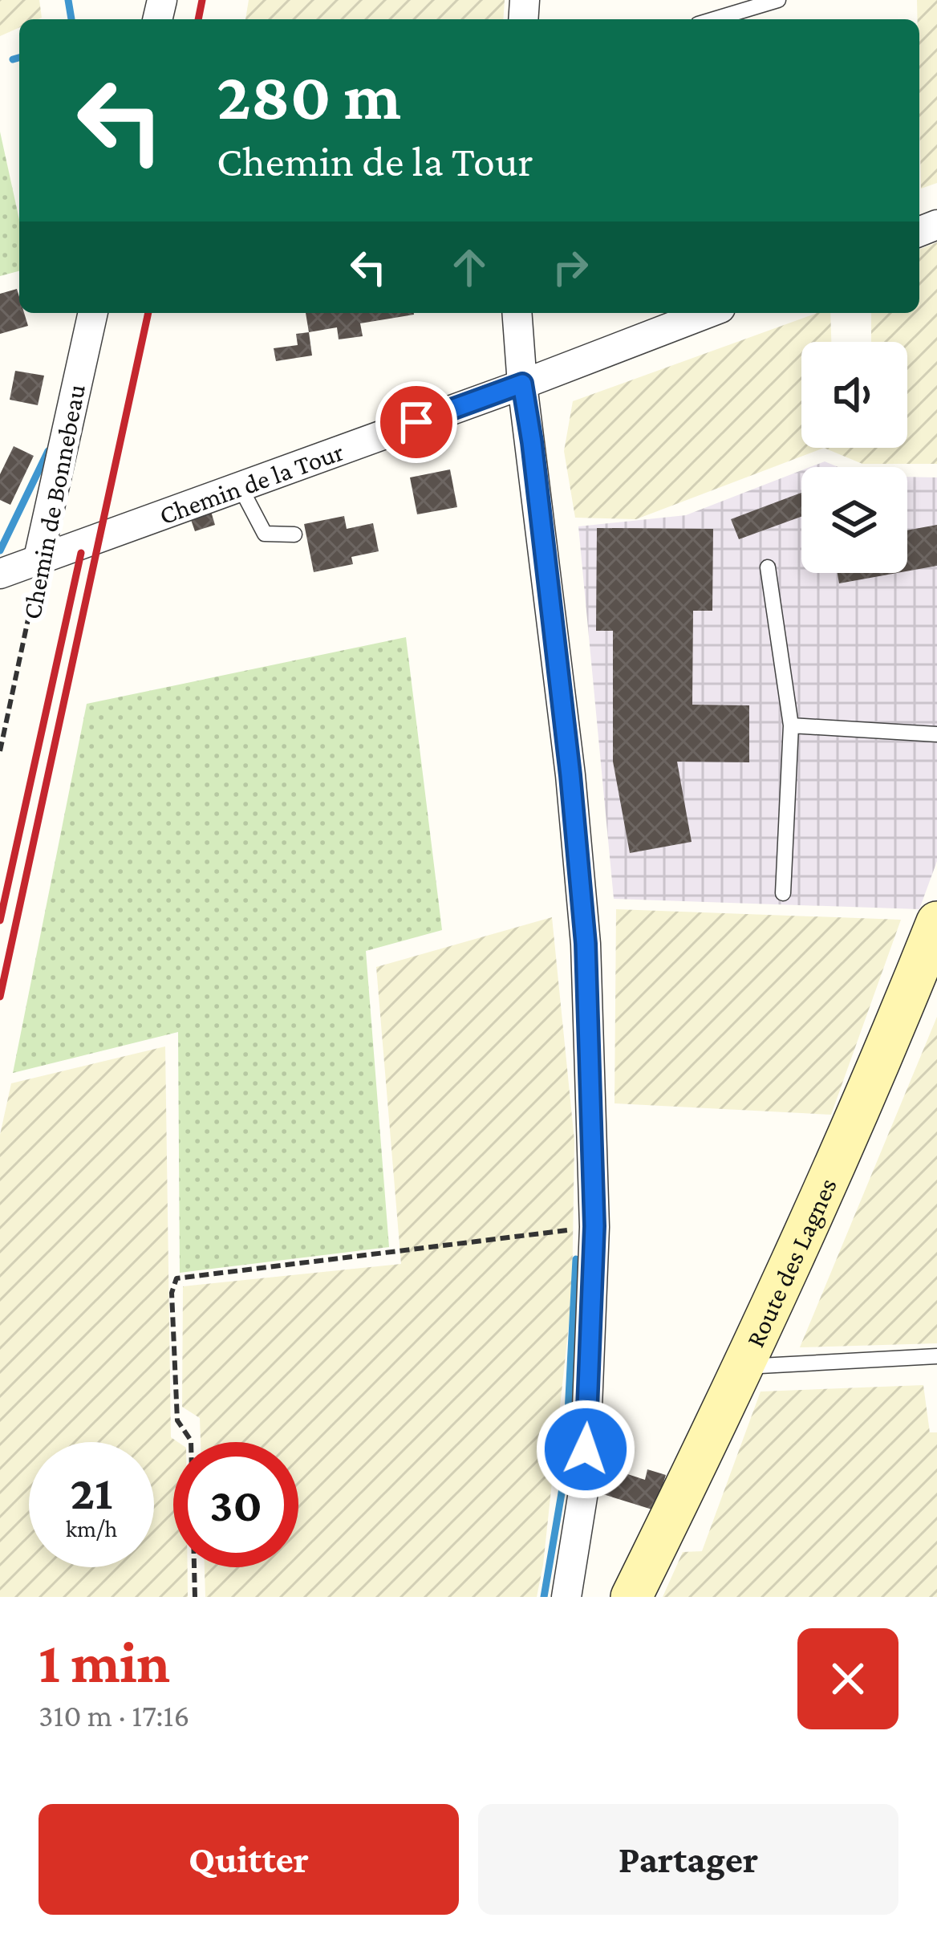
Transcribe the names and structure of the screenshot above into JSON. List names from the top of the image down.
{
  "streets": {
    "street": ["Chemin de la Tour", "Chemin de Bonnebeau", "Route des Lagnes"]
  },
  "crossings": [
    ["Chemin de la Tour", "Chemin de Bonnebeau"]
  ],
  "page": {
    "turn": ["280 m", "Chemin de la Tour"],
    "speed": "21 km/h",
    "limit": "30",
    "heading": ["1 min", "310 m · 17:16"],
    "buttons": ["Quitter", "Partager"]
  }
}
